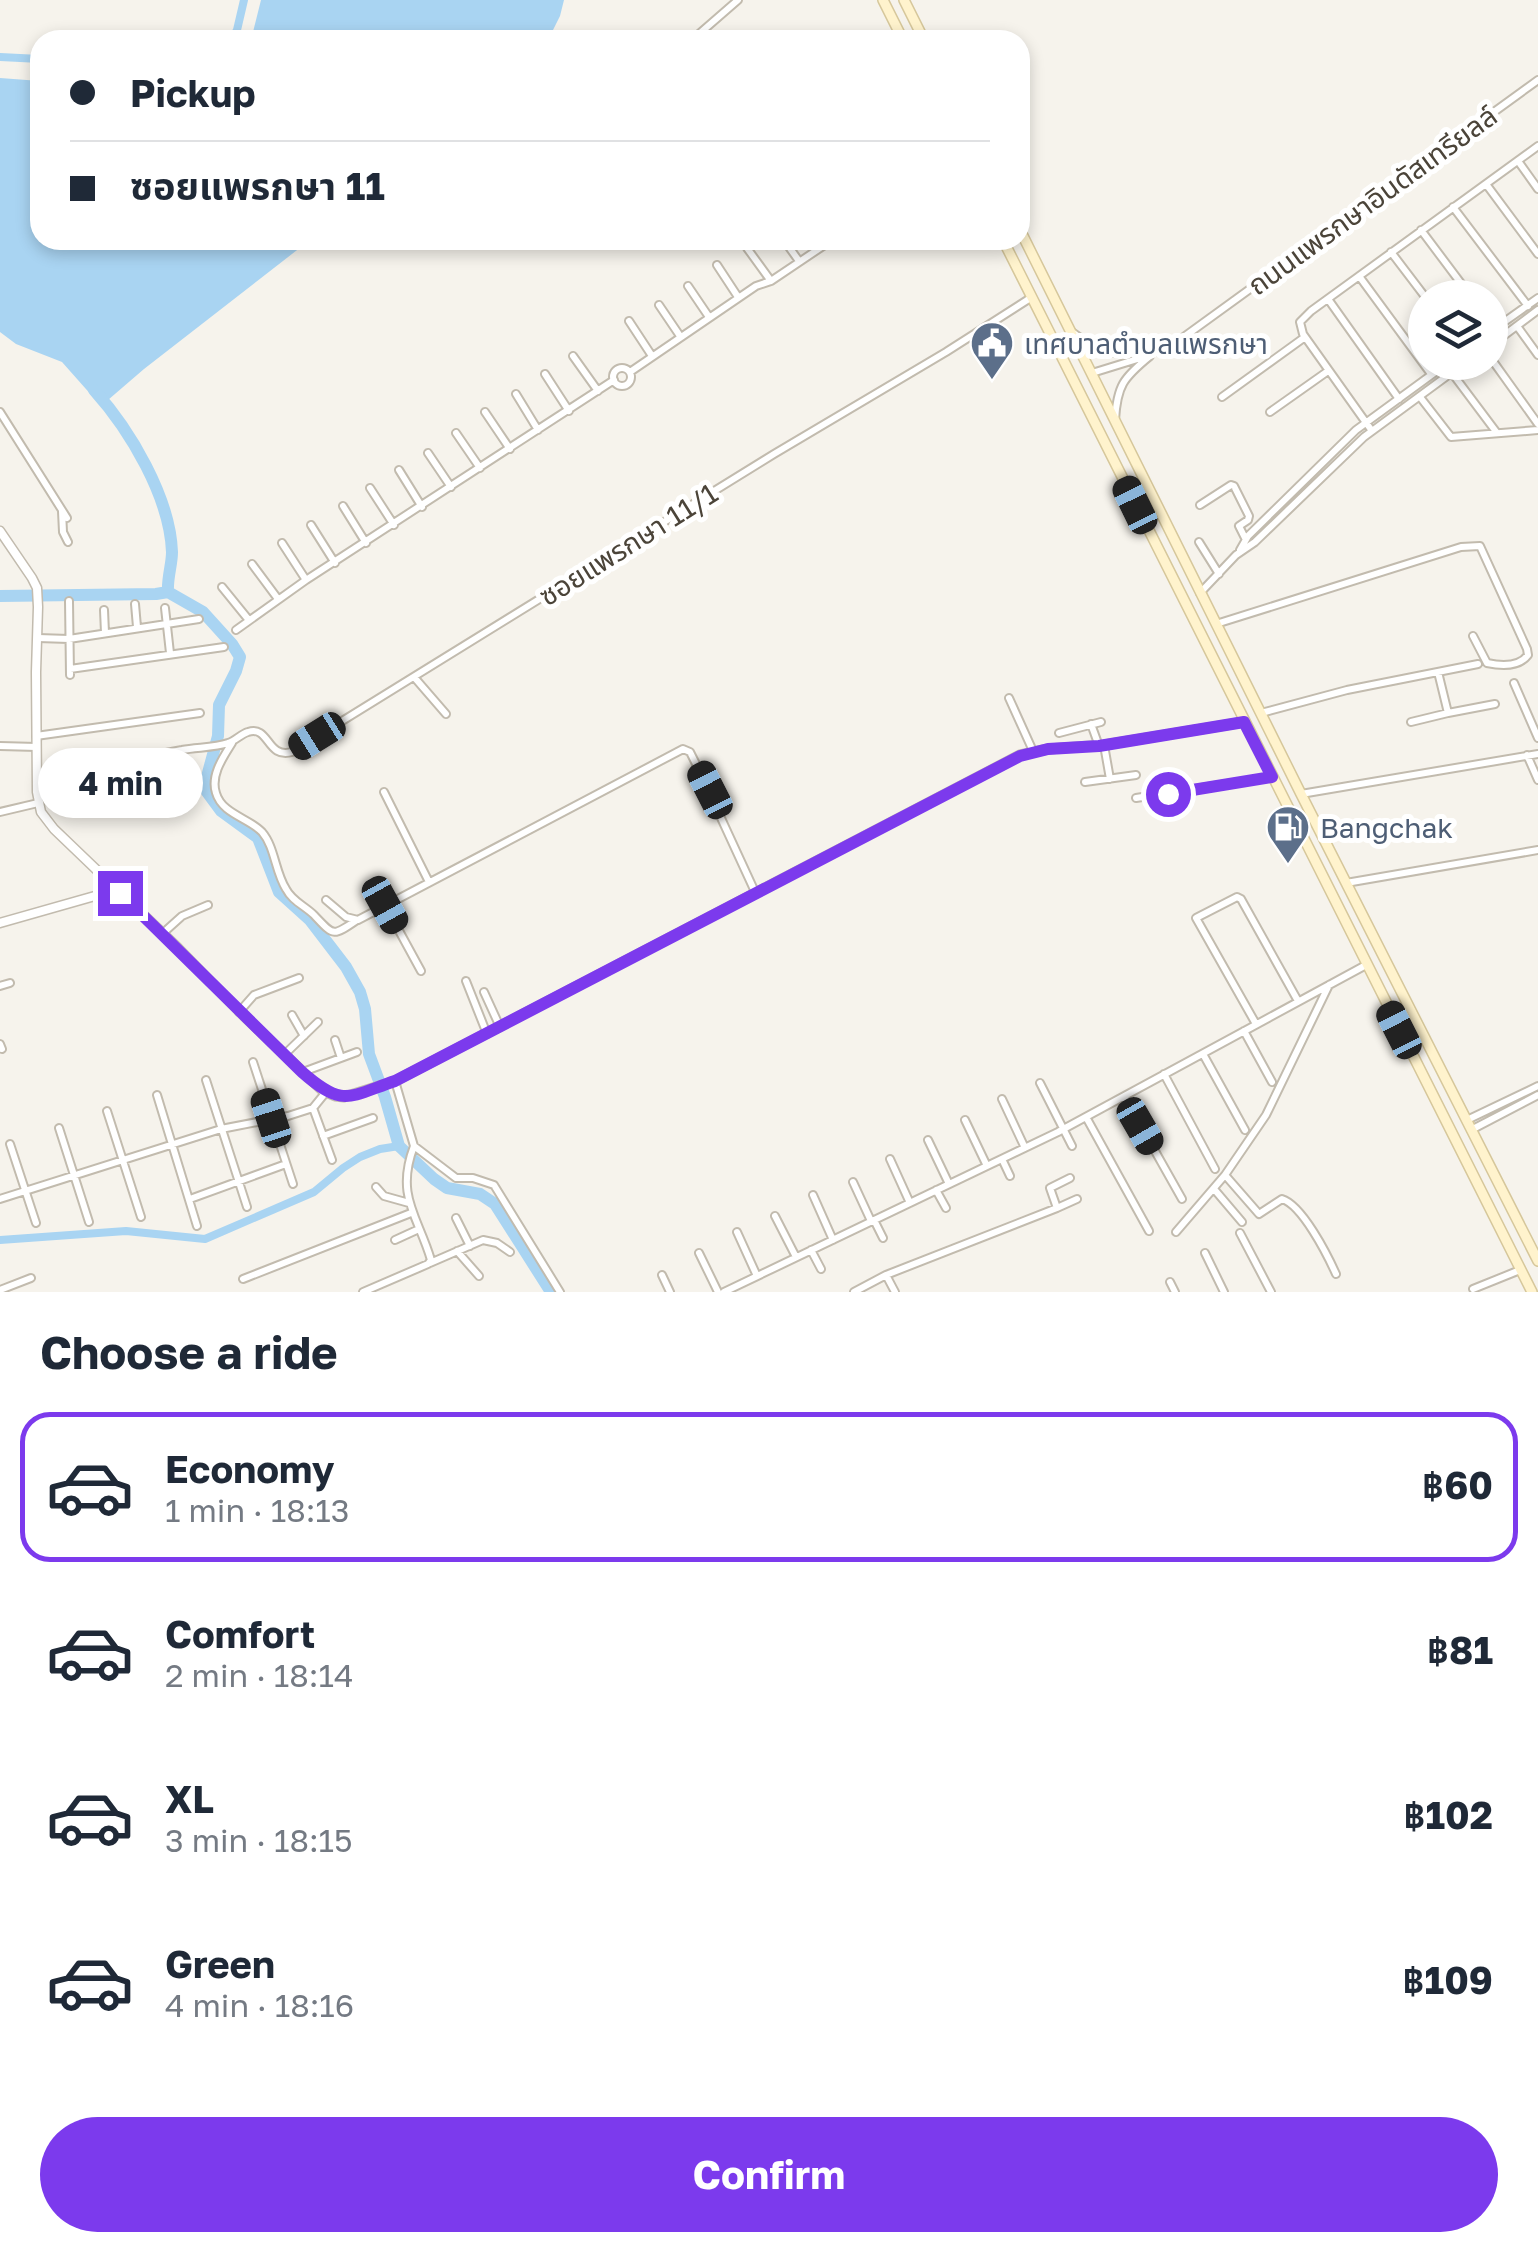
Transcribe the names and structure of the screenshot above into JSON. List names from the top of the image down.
{
  "streets": {
    "street": ["ถนนแพรกษาอินดัสเทรียลล์", "ซอยแพรกษา 11/1"]
  },
  "places": {
    "public building": ["เทศบาลตำบลแพรกษา"],
    "fuel station": ["Bangchak"]
  },
  "page": {
    "banner": ["Pickup", "ซอยแพรกษา 11"],
    "bubble": "4 min",
    "heading": "Choose a ride",
    "list": [
      {
        "name": "Economy",
        "note": "1 min · 18:13",
        "value": "฿60"
      },
      {
        "name": "Comfort",
        "note": "2 min · 18:14",
        "value": "฿81"
      },
      {
        "name": "XL",
        "note": "3 min · 18:15",
        "value": "฿102"
      },
      {
        "name": "Green",
        "note": "4 min · 18:16",
        "value": "฿109"
      }
    ],
    "buttons": "Confirm"
  }
}
